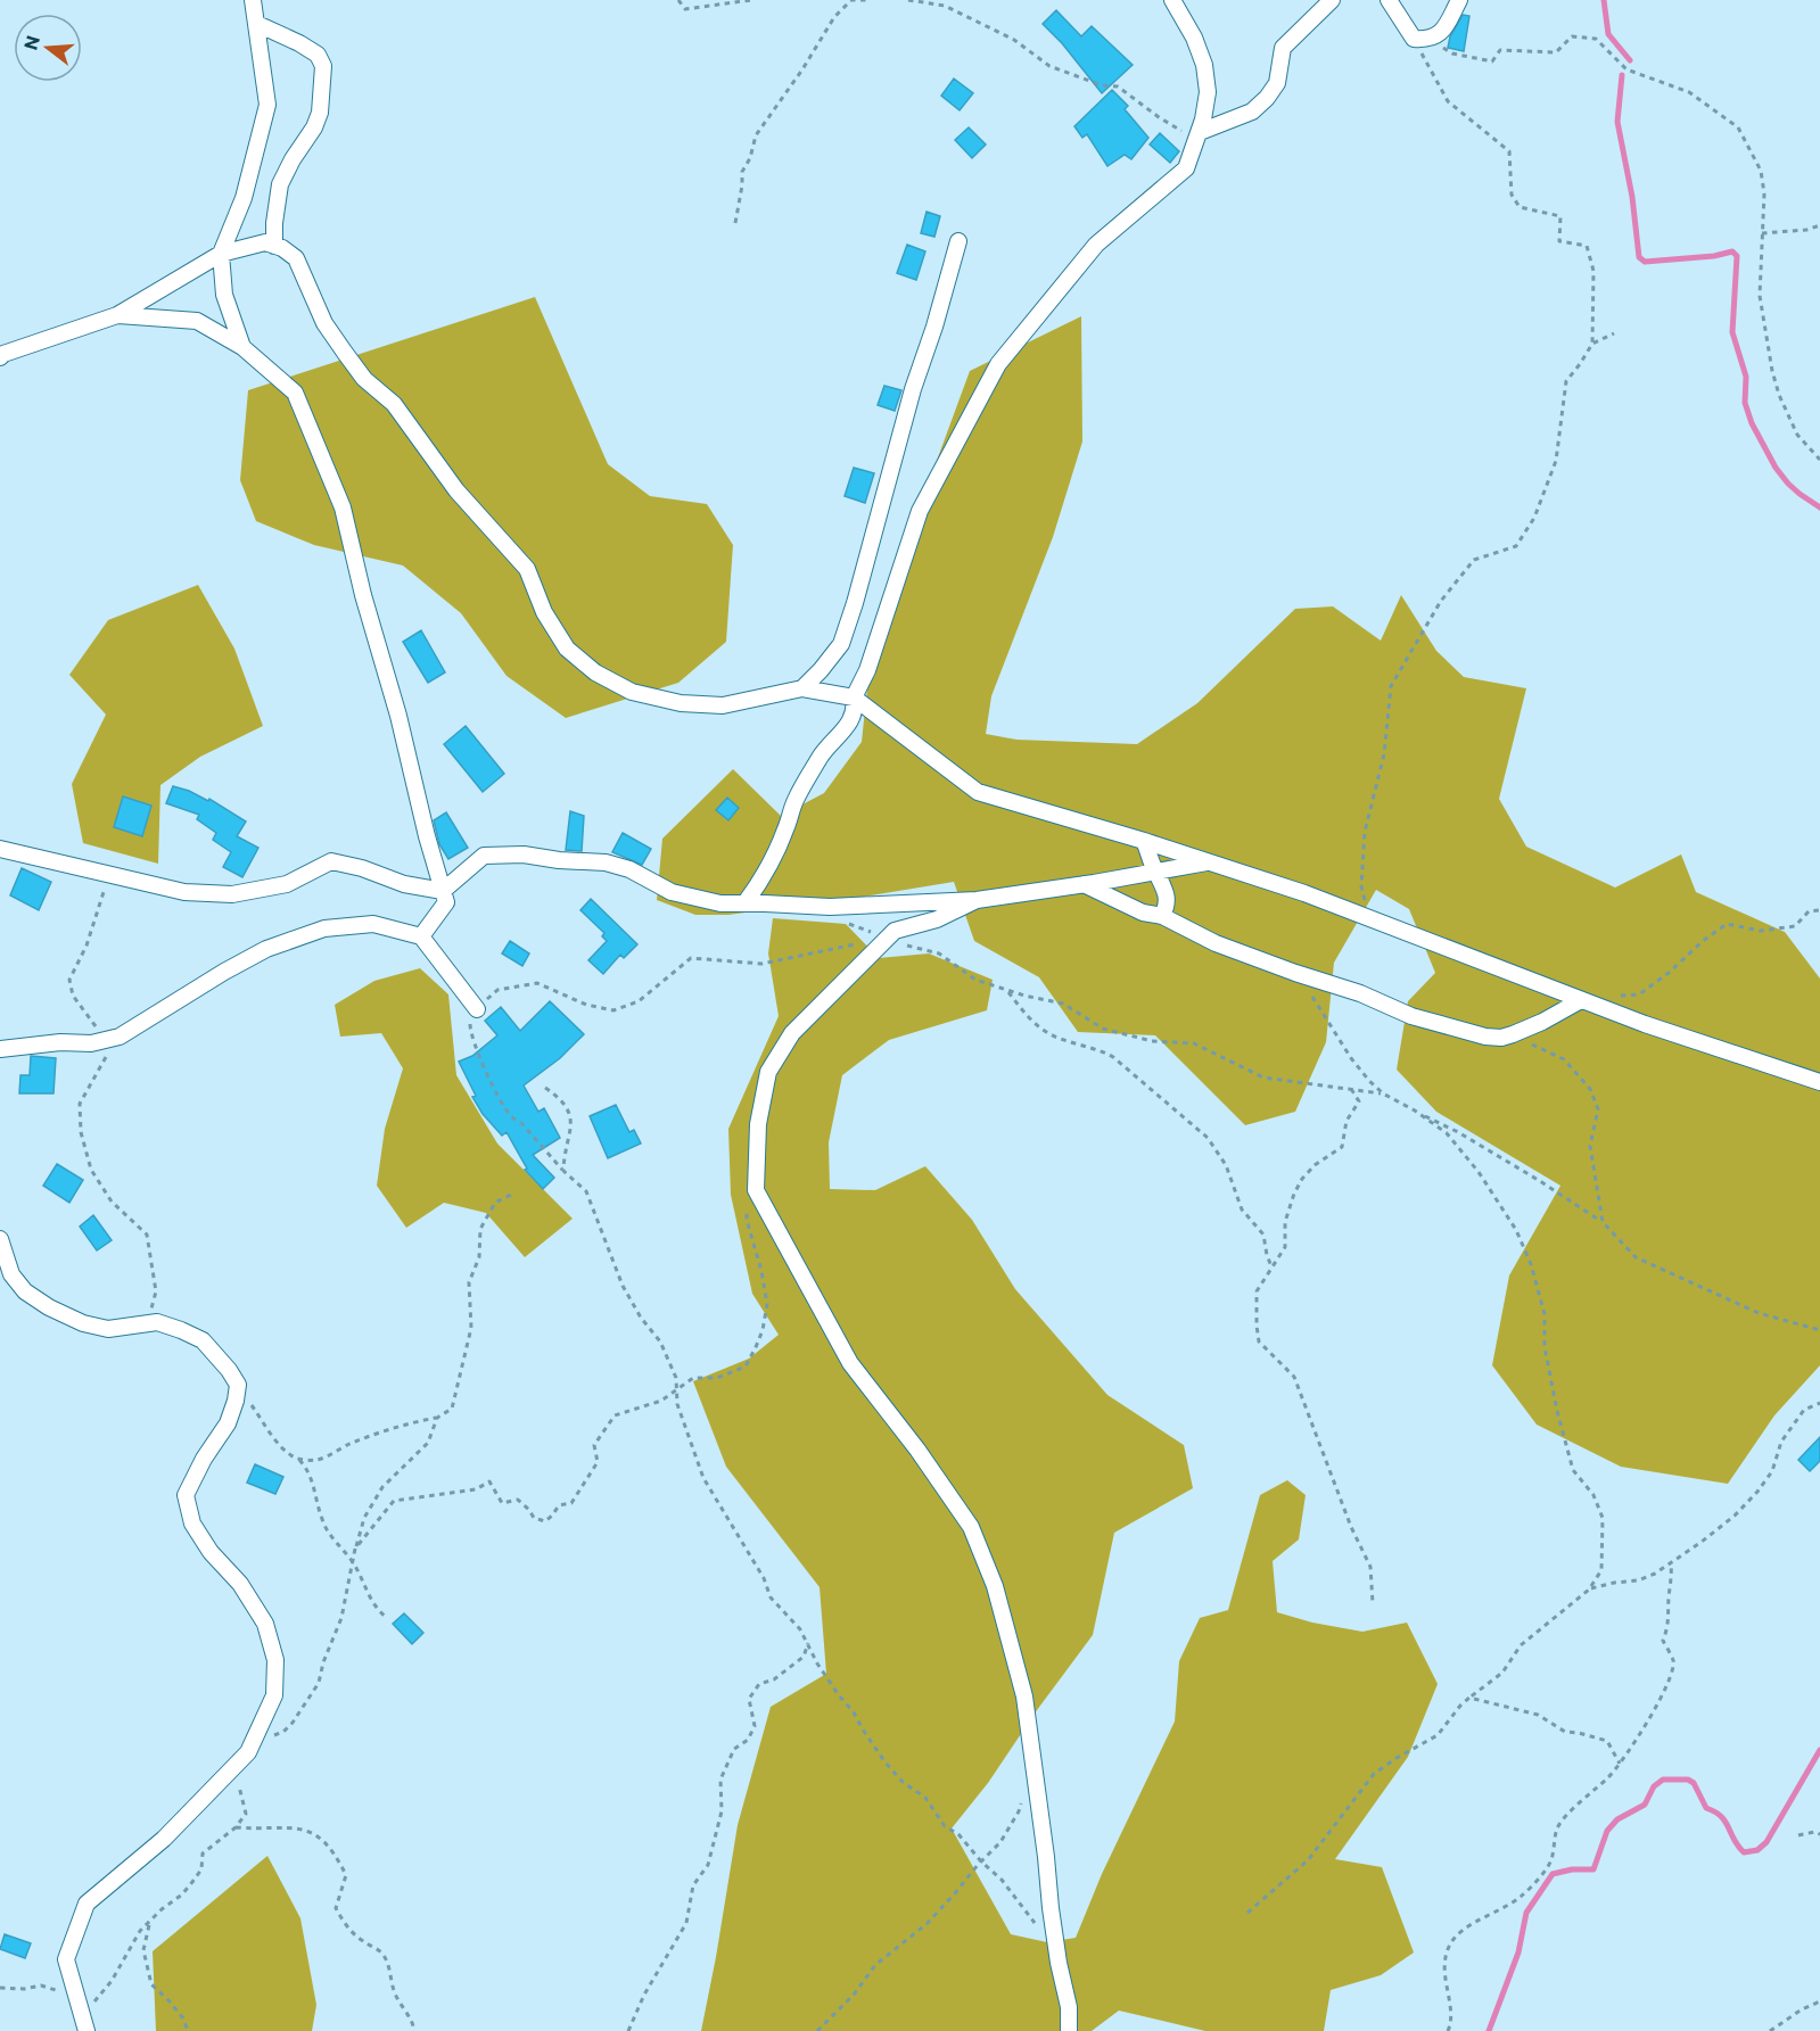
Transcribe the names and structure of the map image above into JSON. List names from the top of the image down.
{
  "north": "left"
}
